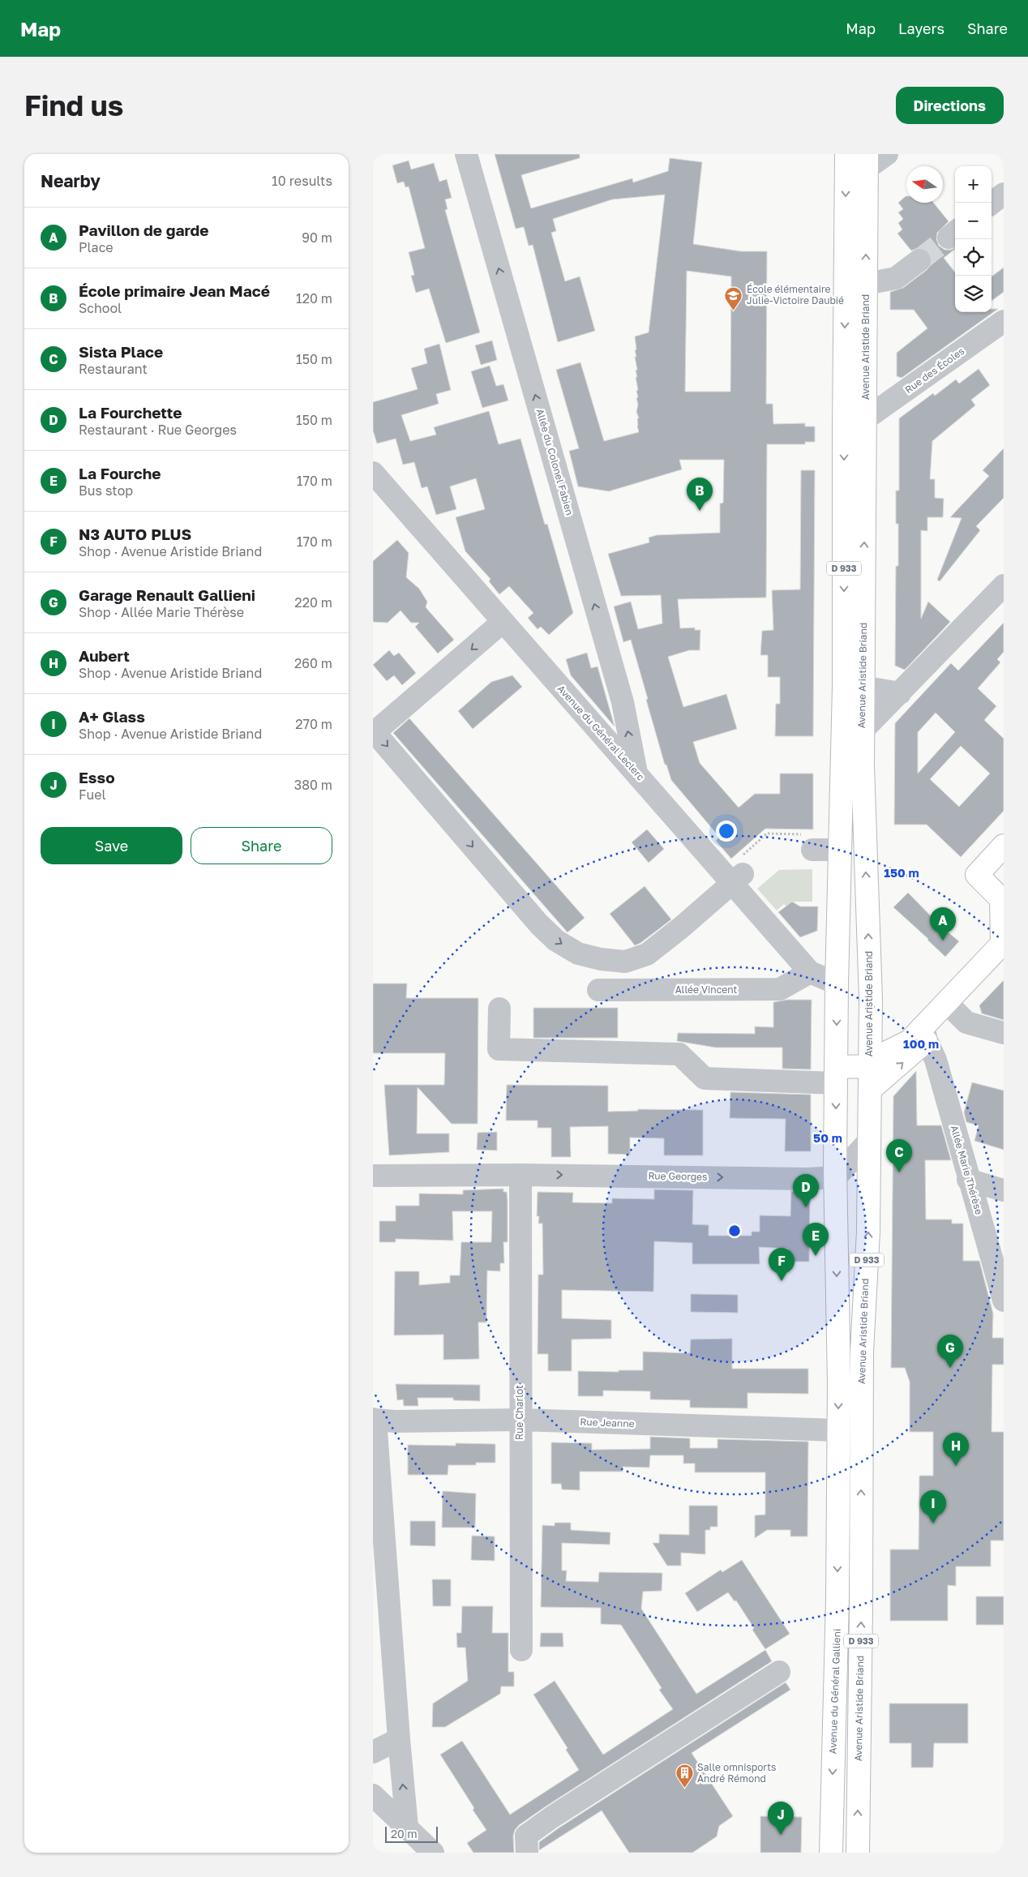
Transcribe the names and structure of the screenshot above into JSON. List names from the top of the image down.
{
  "streets": {
    "main road": ["Avenue Aristide Briand", "D 933", "Avenue du Général Gallieni"],
    "street": [
      "Rue des Écoles",
      "Allée du Colonel Fabien",
      "Avenue du Général Leclerc",
      "Allée Vincent",
      "Allée Marie Thérèse",
      "Rue Georges",
      "Rue Charlot",
      "Rue Jeanne"
    ]
  },
  "crossings": [
    ["Avenue Aristide Briand", "Rue des Écoles"],
    ["Avenue Aristide Briand", "Avenue du Général Leclerc"],
    ["Avenue Aristide Briand", "Rue Georges"],
    ["Avenue Aristide Briand", "Rue Jeanne"],
    ["Avenue Aristide Briand", "Avenue du Général Gallieni"],
    ["Allée du Colonel Fabien", "Avenue du Général Leclerc"],
    ["Avenue du Général Leclerc", "Allée Vincent"],
    ["Rue Georges", "Rue Charlot"],
    ["Rue Charlot", "Rue Jeanne"]
  ],
  "one_way": ["Allée du Colonel Fabien", "Rue Georges", "Avenue du Général Gallieni"],
  "places": {
    "school or university": ["École élémentaire Julie-Victoire Daubié"],
    "building": ["Salle omnisports André Rémond"]
  },
  "scale_bar": "20 m",
  "north": "left",
  "page": {
    "header": "Map",
    "nav": ["Map", "Layers", "Share"],
    "buttons": [
      "Directions",
      ["Save", "Share"]
    ],
    "title": "Find us",
    "heading": ["Nearby", "10 results"],
    "map_buttons": ["+", "−"],
    "list": [
      {
        "mark": "A",
        "name": "Pavillon de garde",
        "note": "Place",
        "value": "90 m"
      },
      {
        "mark": "B",
        "name": "École primaire Jean Macé",
        "note": "School",
        "value": "120 m"
      },
      {
        "mark": "C",
        "name": "Sista Place",
        "note": "Restaurant",
        "value": "150 m"
      },
      {
        "mark": "D",
        "name": "La Fourchette",
        "note": "Restaurant · Rue Georges",
        "value": "150 m"
      },
      {
        "mark": "E",
        "name": "La Fourche",
        "note": "Bus stop",
        "value": "170 m"
      },
      {
        "mark": "F",
        "name": "N3 AUTO PLUS",
        "note": "Shop · Avenue Aristide Briand",
        "value": "170 m"
      },
      {
        "mark": "G",
        "name": "Garage Renault Gallieni",
        "note": "Shop · Allée Marie Thérèse",
        "value": "220 m"
      },
      {
        "mark": "H",
        "name": "Aubert",
        "note": "Shop · Avenue Aristide Briand",
        "value": "260 m"
      },
      {
        "mark": "I",
        "name": "A+ Glass",
        "note": "Shop · Avenue Aristide Briand",
        "value": "270 m"
      },
      {
        "mark": "J",
        "name": "Esso",
        "note": "Fuel",
        "value": "380 m"
      }
    ],
    "pins": [
      "B",
      "A",
      "C",
      "D",
      "E",
      "F",
      "G",
      "H",
      "I",
      "J"
    ],
    "scale": "20 m"
  },
  "rings": ["150 m", "100 m", "50 m"]
}
